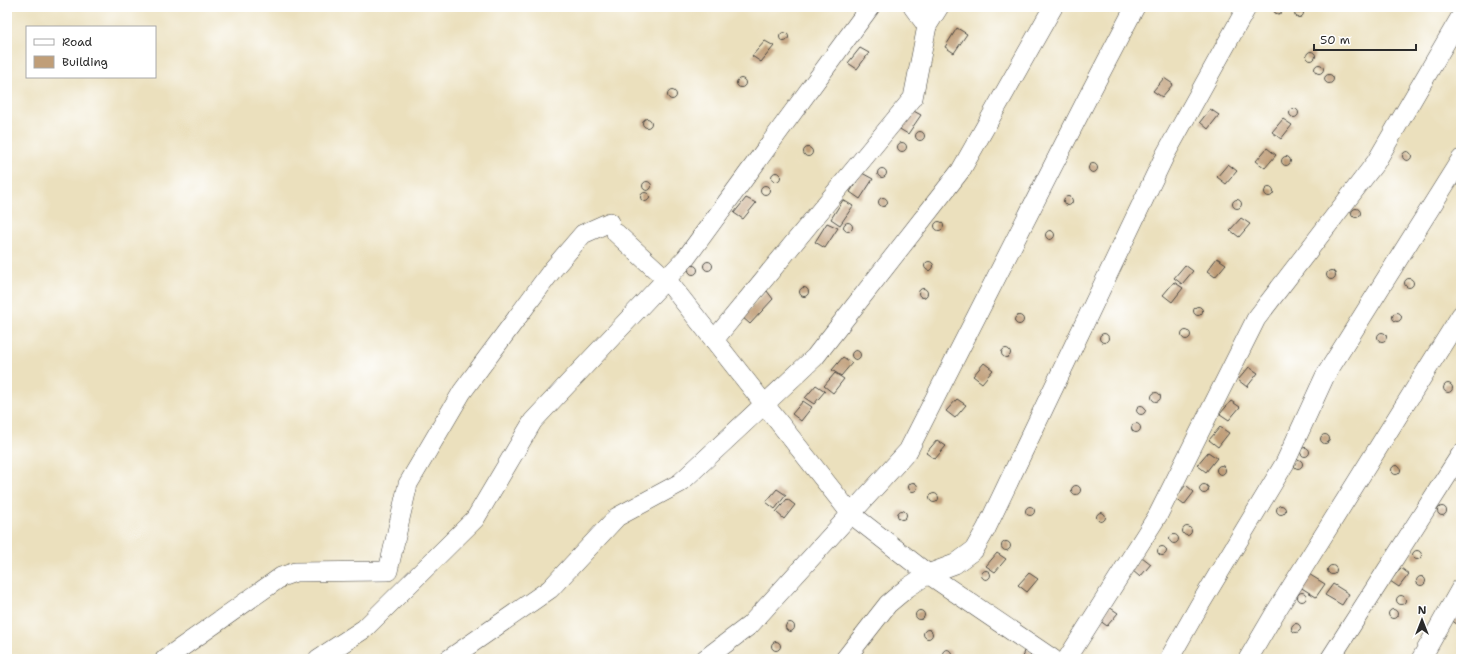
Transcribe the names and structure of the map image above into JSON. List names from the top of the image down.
{
  "legend": ["Road", "Building"],
  "scale_bar": "50 m",
  "north": "top"
}
